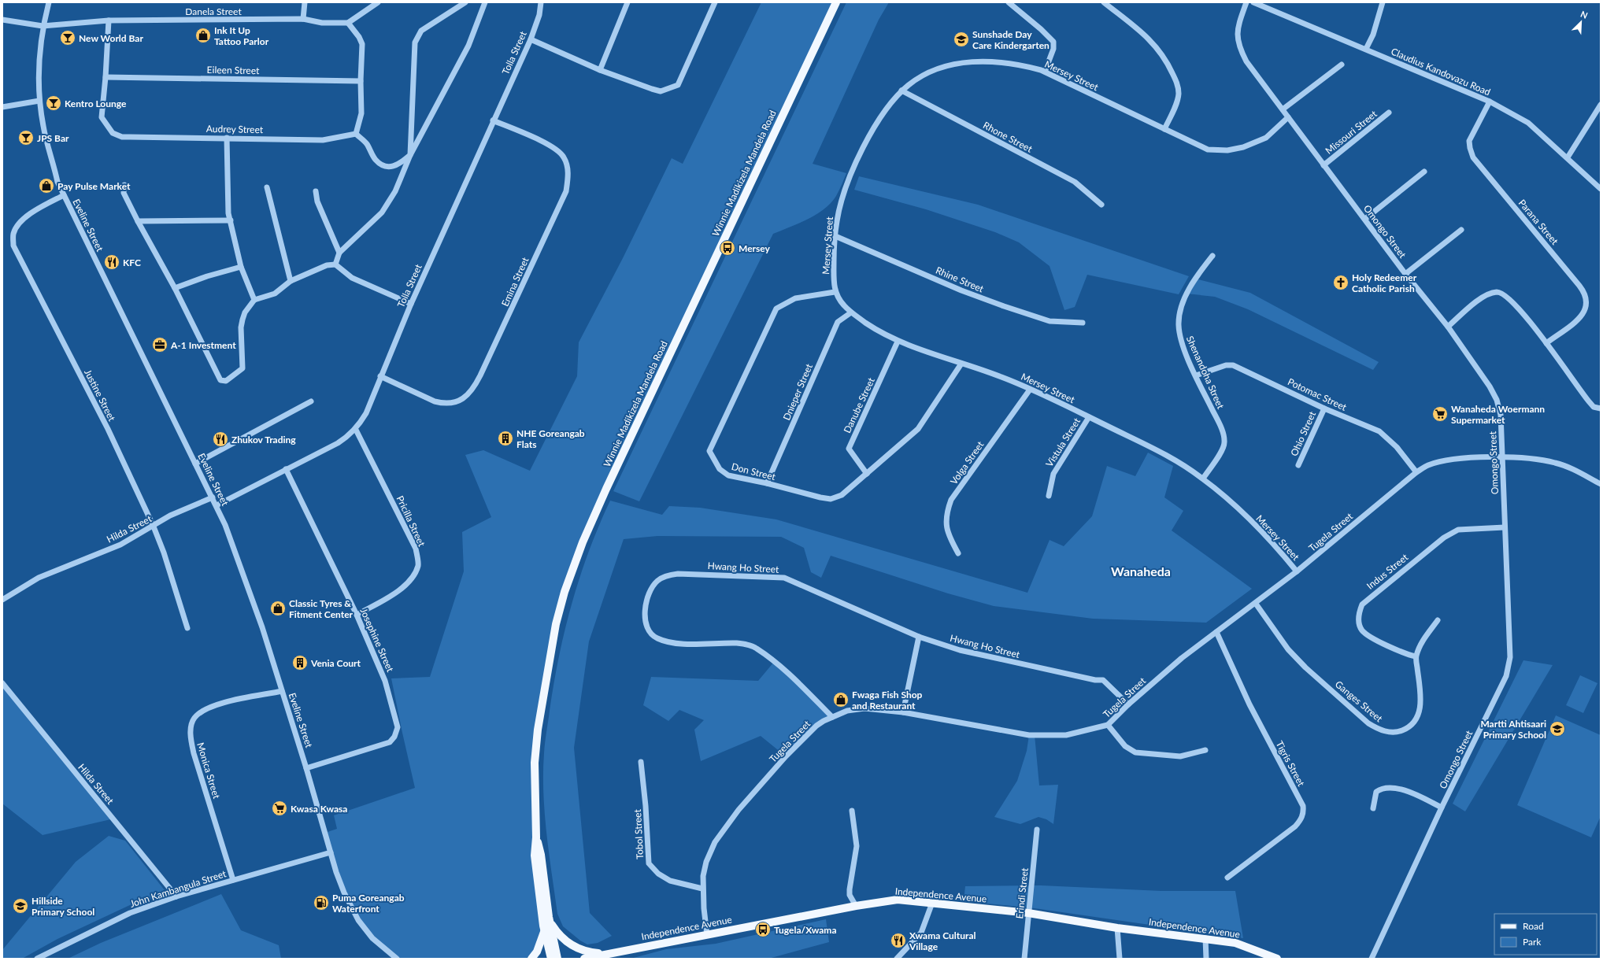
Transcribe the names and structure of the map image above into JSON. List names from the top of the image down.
{
  "streets": {
    "main road": ["Winnie Madikizela Mandela Road", "Independence Avenue"],
    "street": [
      "Danela Street",
      "Tolla Street",
      "Eileen Street",
      "Claudius Kandovazu Road",
      "Mersey Street",
      "Audrey Street",
      "Missouri Street",
      "Rhone Street",
      "Parana Street",
      "Eveline Street",
      "Omongo Street",
      "Rhine Street",
      "Emina Street",
      "Shenandoha Street",
      "Dnieper Street",
      "Potomac Street",
      "Justine Street",
      "Danube Street",
      "Ohio Street",
      "Vistula Street",
      "Volga Street",
      "Don Street",
      "Pricilla Street",
      "Hilda Street",
      "Tugela Street",
      "Hwang Ho Street",
      "Indus Street",
      "Josephine Street",
      "Ganges Street",
      "Tigris Street",
      "Monica Street",
      "Tobol Street",
      "John Kambangula Street",
      "Erindi Street"
    ]
  },
  "crossings": [
    ["Danela Street", "Audrey Street"],
    ["Danela Street", "Eveline Street"],
    ["Tolla Street", "Eveline Street"],
    ["Tolla Street", "Emina Street"],
    ["Tolla Street", "Pricilla Street"],
    ["Tolla Street", "Josephine Street"],
    ["Eileen Street", "Audrey Street"],
    ["Claudius Kandovazu Road", "Parana Street"],
    ["Mersey Street", "Rhone Street"],
    ["Mersey Street", "Omongo Street"],
    ["Mersey Street", "Rhine Street"],
    ["Mersey Street", "Shenandoha Street"],
    ["Mersey Street", "Dnieper Street"],
    ["Mersey Street", "Danube Street"],
    ["Mersey Street", "Vistula Street"],
    ["Mersey Street", "Volga Street"],
    ["Mersey Street", "Don Street"],
    ["Mersey Street", "Tugela Street"],
    ["Missouri Street", "Omongo Street"],
    ["Eveline Street", "Justine Street"],
    ["Eveline Street", "Hilda Street"],
    ["Eveline Street", "Josephine Street"],
    ["Eveline Street", "Monica Street"],
    ["Eveline Street", "John Kambangula Street"],
    ["Omongo Street", "Tugela Street"],
    ["Omongo Street", "Indus Street"],
    ["Shenandoha Street", "Potomac Street"],
    ["Dnieper Street", "Don Street"],
    ["Potomac Street", "Ohio Street"],
    ["Potomac Street", "Tugela Street"],
    ["Justine Street", "Hilda Street"],
    ["Danube Street", "Don Street"],
    ["Pricilla Street", "Josephine Street"],
    ["Hilda Street", "John Kambangula Street"],
    ["Tugela Street", "Hwang Ho Street"],
    ["Tugela Street", "Ganges Street"],
    ["Tugela Street", "Tigris Street"],
    ["Tugela Street", "Tobol Street"],
    ["Tugela Street", "Independence Avenue"],
    ["Indus Street", "Ganges Street"],
    ["Monica Street", "John Kambangula Street"],
    ["Erindi Street", "Independence Avenue"]
  ],
  "districts": ["Wanaheda"],
  "places": {
    "shop": [
      "Ink It Up Tattoo Parlor",
      "Pay Pulse Market",
      "Classic Tyres & Fitment Center",
      "Fwaga Fish Shop and Restaurant"
    ],
    "bar": ["New World Bar", "Kentro Lounge", "JPS Bar"],
    "school or university": ["Sunshade Day Care Kindergarten", "Martti Ahtisaari Primary School", "Hillside Primary School"],
    "bus stop": ["Mersey", "Tugela/Xwama"],
    "restaurant": ["KFC", "Zhukov Trading", "Xwama Cultural Village"],
    "church": ["Holy Redeemer Catholic Parish"],
    "office": ["A-1 Investment"],
    "supermarket": ["Wanaheda Woermann Supermarket", "Kwasa Kwasa"],
    "building": ["NHE Goreangab Flats", "Venia Court"],
    "fuel station": ["Puma Goreangab Waterfront"]
  },
  "legend": ["Road", "Park"],
  "north": "top right"
}
